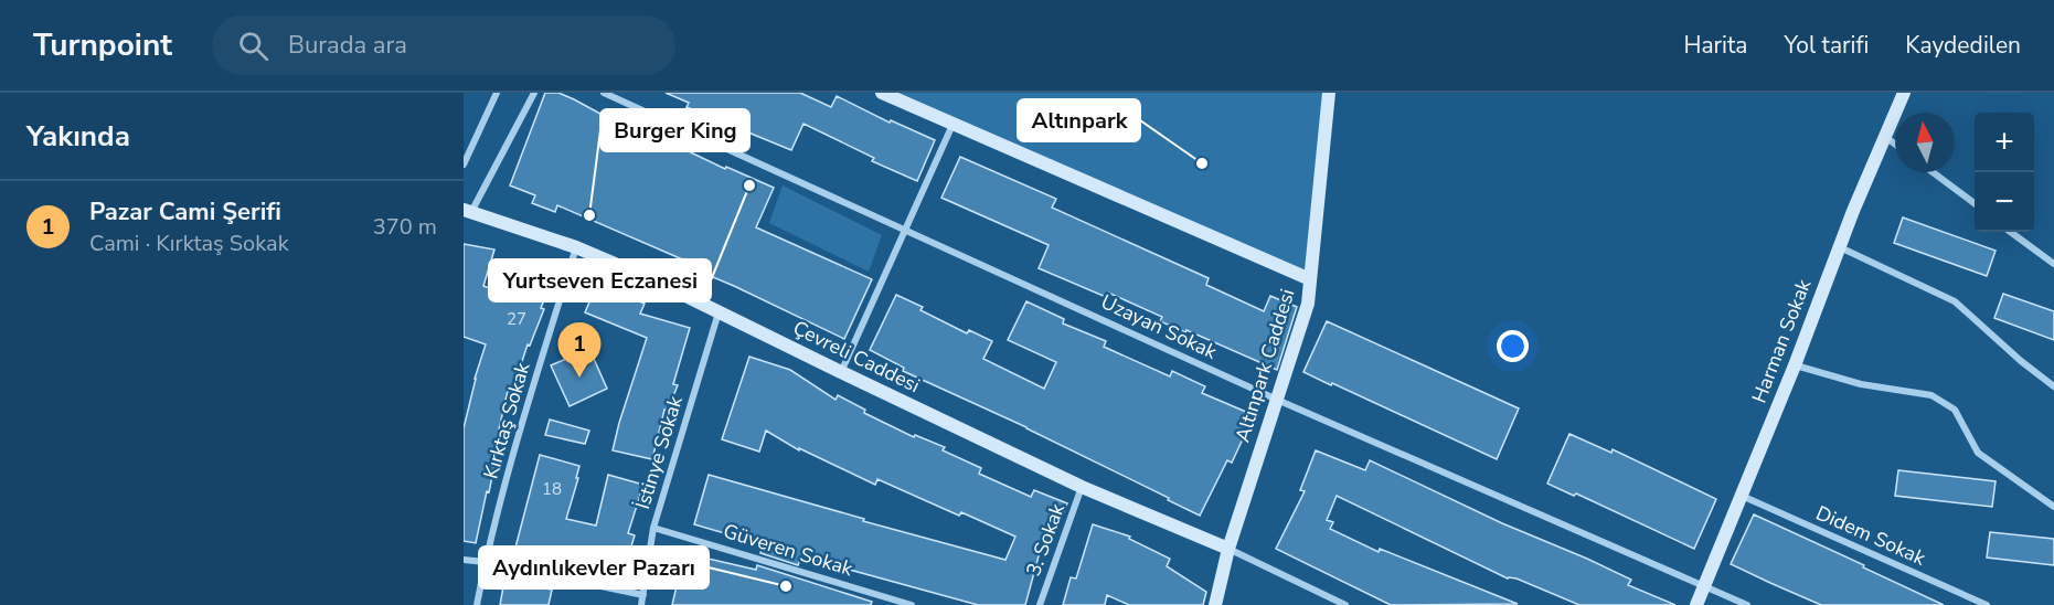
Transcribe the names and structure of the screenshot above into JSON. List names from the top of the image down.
{
  "streets": {
    "street": [
      "Uzayan Sokak",
      "Harman Sokak",
      "Çevreli Caddesi",
      "Altınpark Caddesi",
      "Kırktaş Sokak",
      "İstinye Sokak",
      "Didem Sokak",
      "3. Sokak",
      "Güveren Sokak"
    ]
  },
  "crossings": [
    ["Uzayan Sokak", "Harman Sokak"],
    ["Uzayan Sokak", "Altınpark Caddesi"],
    ["Harman Sokak", "Didem Sokak"],
    ["Çevreli Caddesi", "Altınpark Caddesi"],
    ["Çevreli Caddesi", "Kırktaş Sokak"],
    ["Çevreli Caddesi", "İstinye Sokak"],
    ["Çevreli Caddesi", "3. Sokak"],
    ["İstinye Sokak", "Güveren Sokak"]
  ],
  "places": [
    "Altınpark",
    "Yurtseven Eczanesi",
    "Burger King",
    "Aydınlıkevler Pazarı"
  ],
  "house_numbers": ["27", "18"],
  "north": "top",
  "page": {
    "header": "Turnpoint",
    "search": "Burada ara",
    "nav": ["Harita", "Yol tarifi", "Kaydedilen"],
    "heading": "Yakında",
    "map_buttons": ["+", "−"],
    "list": [
      {
        "mark": "1",
        "name": "Pazar Cami Şerifi",
        "note": "Cami · Kırktaş Sokak",
        "value": "370 m"
      }
    ],
    "pins": "1"
  }
}
